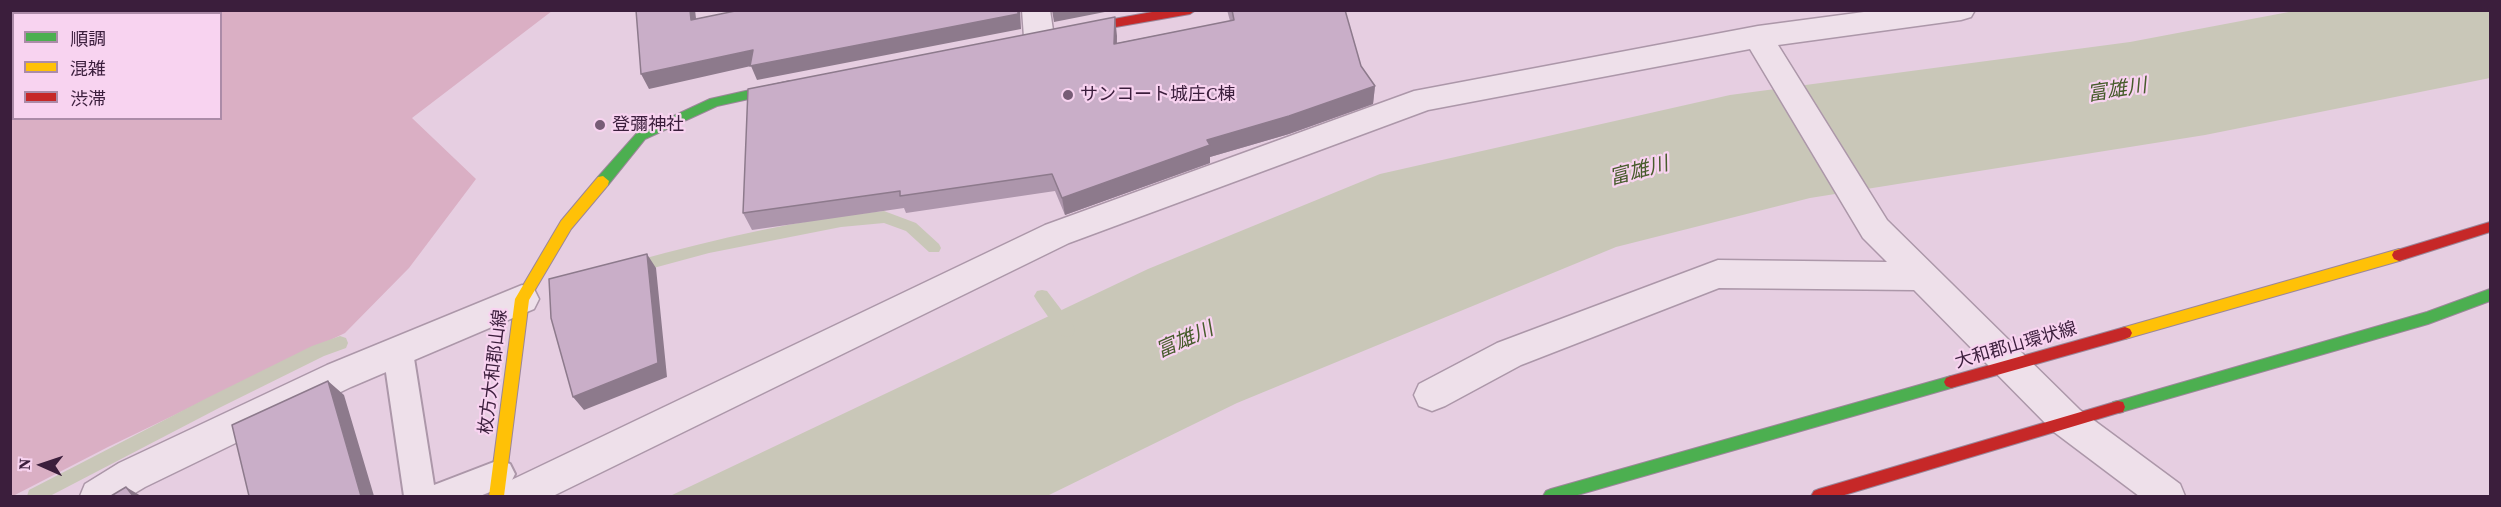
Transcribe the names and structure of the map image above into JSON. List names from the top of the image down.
{
  "streets": {
    "main road": ["大和郡山環状線", "枚方大和郡山線"]
  },
  "water": ["富雄川"],
  "places": ["サンコート城庄C棟", "登彌神社"],
  "legend": ["順調", "混雑", "渋滞"],
  "north": "left"
}
